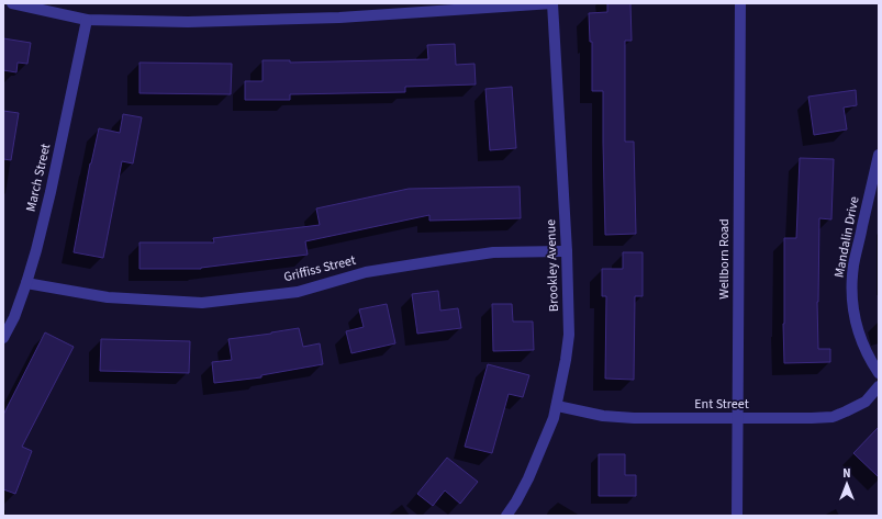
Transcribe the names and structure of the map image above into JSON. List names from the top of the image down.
{
  "streets": {
    "street": [
      "March Street",
      "Mandalin Drive",
      "Wellborn Road",
      "Brookley Avenue",
      "Griffiss Street",
      "Ent Street"
    ]
  },
  "crossings": [
    ["March Street", "Griffiss Street"],
    ["Wellborn Road", "Ent Street"],
    ["Brookley Avenue", "Griffiss Street"],
    ["Brookley Avenue", "Ent Street"]
  ],
  "north": "top"
}
